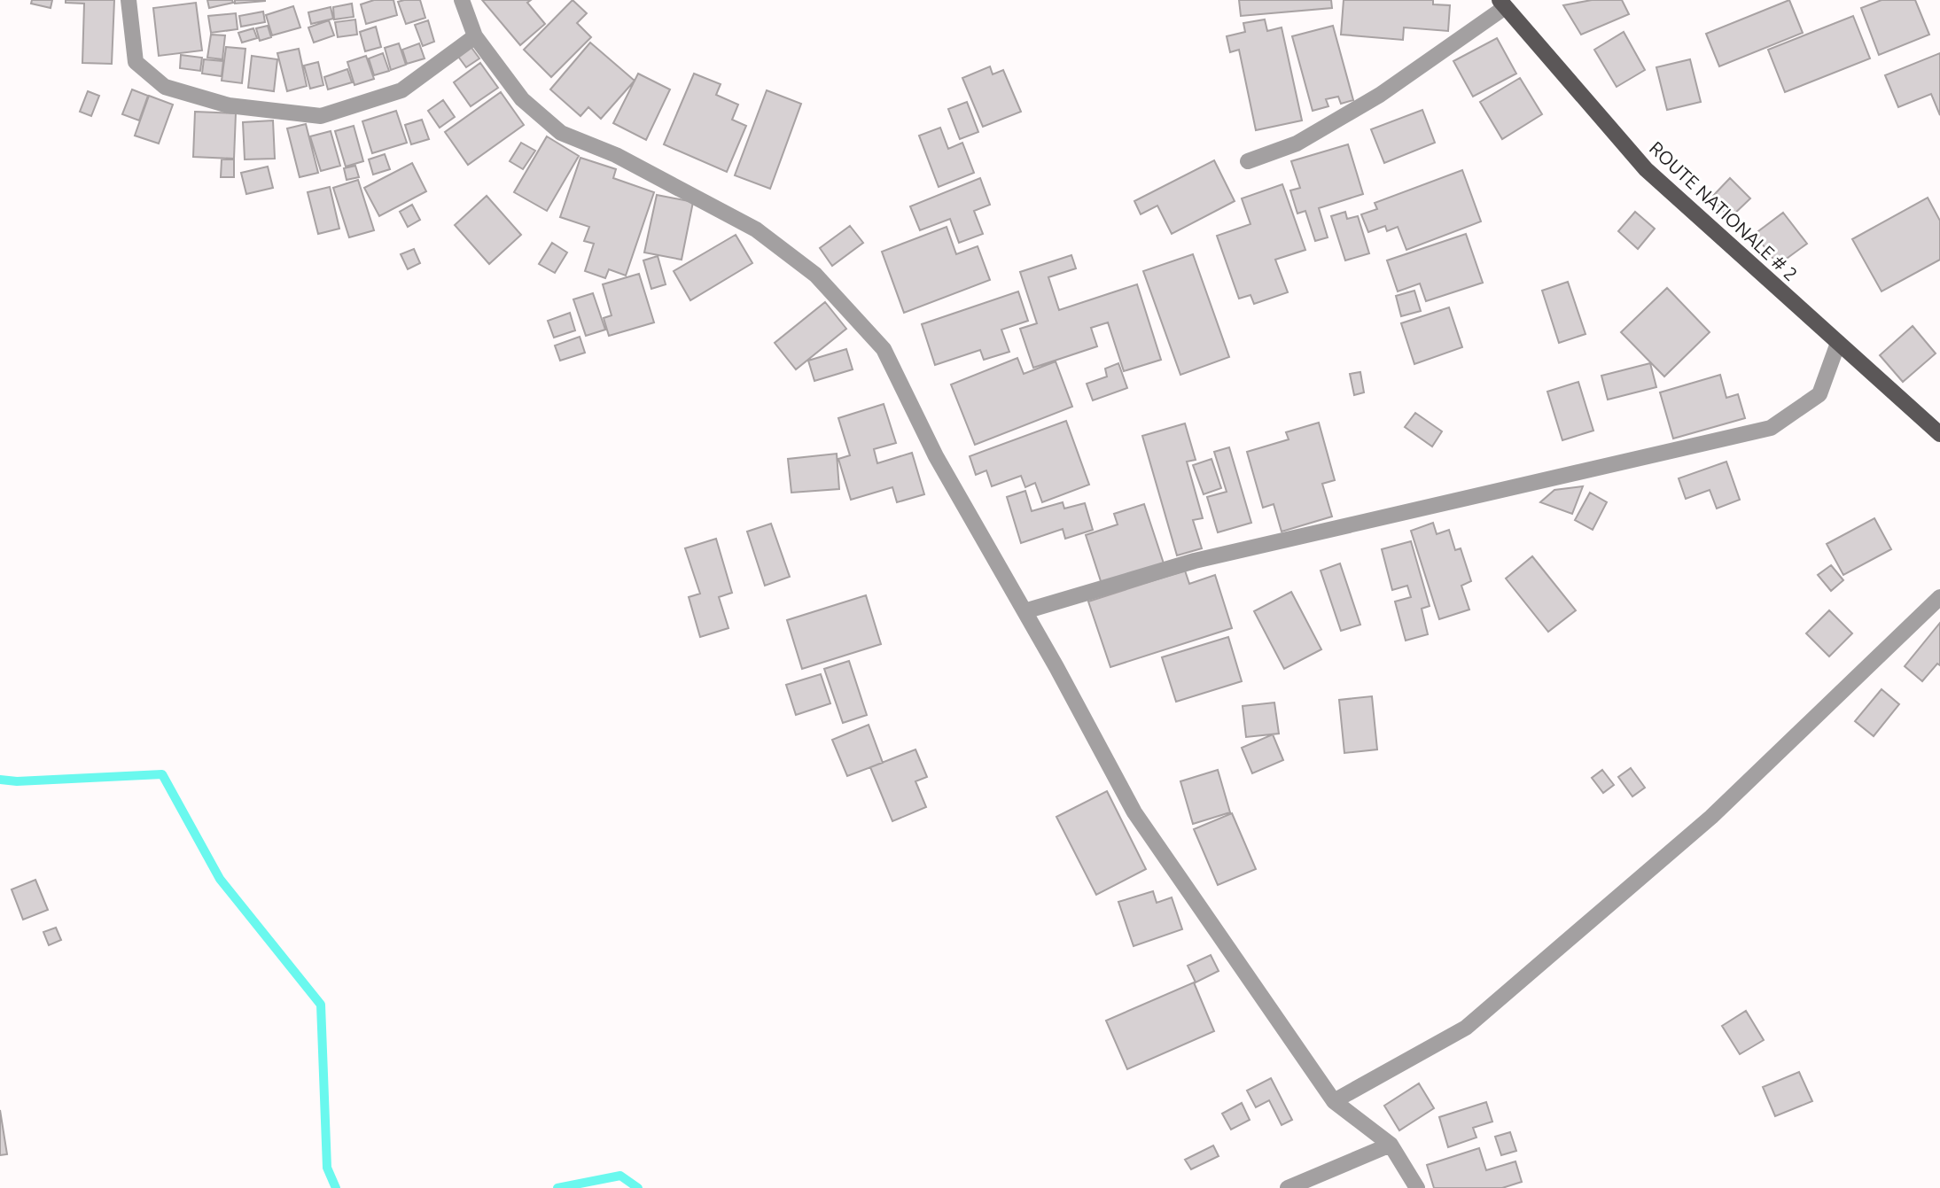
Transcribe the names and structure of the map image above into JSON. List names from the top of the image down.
{
  "streets": {
    "main road": ["ROUTE NATIONALE # 2"]
  }
}
